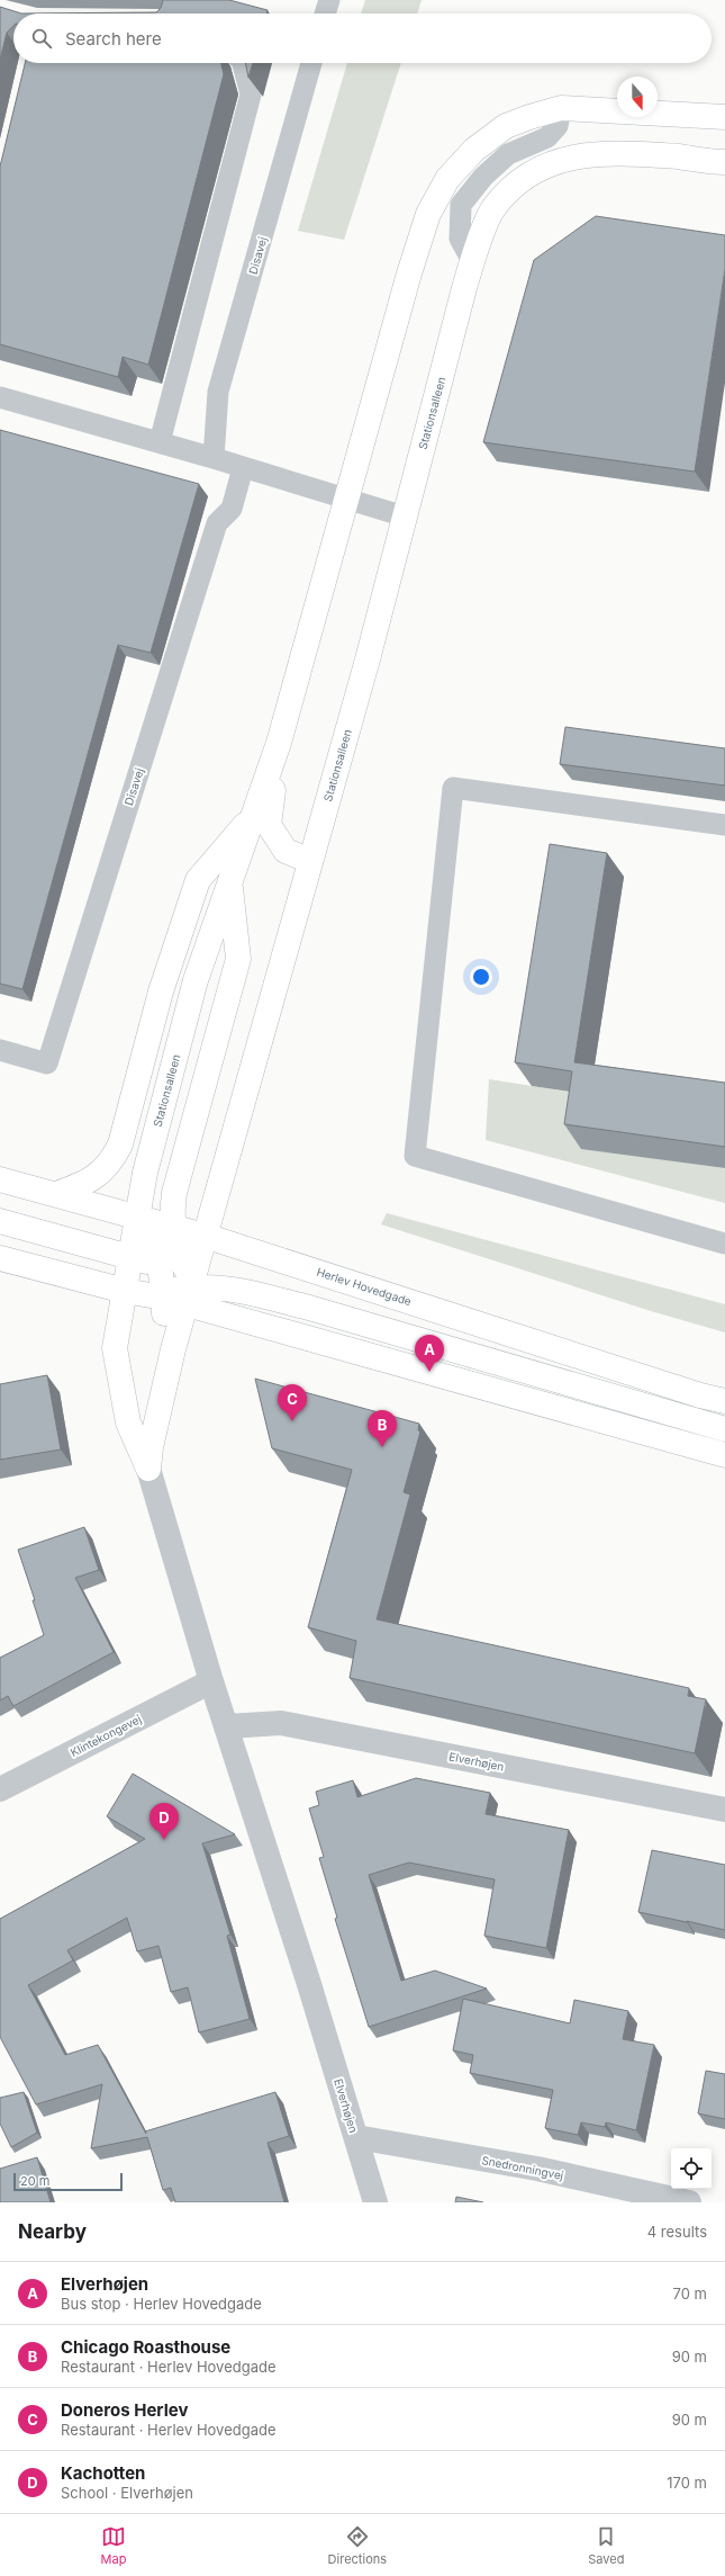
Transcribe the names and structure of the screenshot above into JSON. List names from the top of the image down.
{
  "streets": {
    "street": [
      "Stationsalleen",
      "Herlev Hovedgade",
      "Klintekongevej",
      "Elverhøjen",
      "Snedronningvej"
    ],
    "lane": ["Disavej"]
  },
  "crossings": [
    ["Stationsalleen", "Herlev Hovedgade"],
    ["Stationsalleen", "Elverhøjen"],
    ["Klintekongevej", "Elverhøjen"],
    ["Elverhøjen", "Snedronningvej"]
  ],
  "scale_bar": "20 m",
  "north": "bottom",
  "page": {
    "search": "Search here",
    "pins": [
      "A",
      "C",
      "B",
      "D"
    ],
    "scale": "20 m",
    "heading": ["Nearby", "4 results"],
    "list": [
      {
        "mark": "A",
        "name": "Elverhøjen",
        "note": "Bus stop · Herlev Hovedgade",
        "value": "70 m"
      },
      {
        "mark": "B",
        "name": "Chicago Roasthouse",
        "note": "Restaurant · Herlev Hovedgade",
        "value": "90 m"
      },
      {
        "mark": "C",
        "name": "Doneros Herlev",
        "note": "Restaurant · Herlev Hovedgade",
        "value": "90 m"
      },
      {
        "mark": "D",
        "name": "Kachotten",
        "note": "School · Elverhøjen",
        "value": "170 m"
      }
    ],
    "nav": ["Map", "Directions", "Saved"]
  }
}
